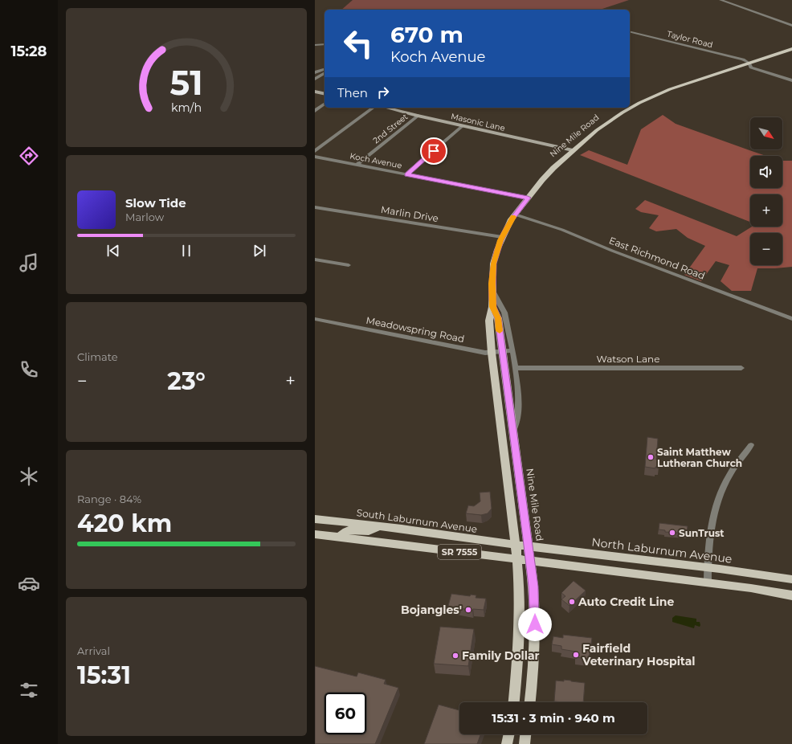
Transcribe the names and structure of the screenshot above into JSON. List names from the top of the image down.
{
  "streets": {
    "main road": [
      "Masonic Lane",
      "Nine Mile Road",
      "South Laburnum Avenue",
      "North Laburnum Avenue",
      "SR 7555"
    ],
    "street": [
      "Taylor Road",
      "2nd Street",
      "Koch Avenue",
      "Marlin Drive",
      "East Richmond Road",
      "Meadowspring Road",
      "Watson Lane"
    ]
  },
  "crossings": [
    ["Taylor Road", "Nine Mile Road"],
    ["Masonic Lane", "2nd Street"],
    ["Masonic Lane", "Nine Mile Road"],
    ["2nd Street", "Koch Avenue"],
    ["Nine Mile Road", "Koch Avenue"],
    ["Nine Mile Road", "Marlin Drive"],
    ["Nine Mile Road", "East Richmond Road"],
    ["Nine Mile Road", "Meadowspring Road"],
    ["Nine Mile Road", "South Laburnum Avenue"],
    ["Nine Mile Road", "North Laburnum Avenue"],
    ["Nine Mile Road", "SR 7555"],
    ["South Laburnum Avenue", "North Laburnum Avenue"]
  ],
  "places": [
    "Saint Matthew Lutheran Church",
    "SunTrust",
    "Auto Credit Line",
    "Bojangles'",
    "Fairfield Veterinary Hospital",
    "Family Dollar"
  ],
  "north": "bottom right",
  "page": {
    "tabs": "15:28",
    "turn": ["670 m", "Koch Avenue"],
    "then": "Then",
    "map_buttons": ["+", "−"],
    "song": ["Slow Tide", "Marlow"],
    "tile": [
      "Climate",
      ["Range · 84%", "420 km"],
      ["Arrival", "15:31"]
    ],
    "heat": ["−", "23°", "+"],
    "limit": "60",
    "trip": "15:31 · 3 min · 940 m",
    "gauge": ["51", "km/h"]
  }
}
